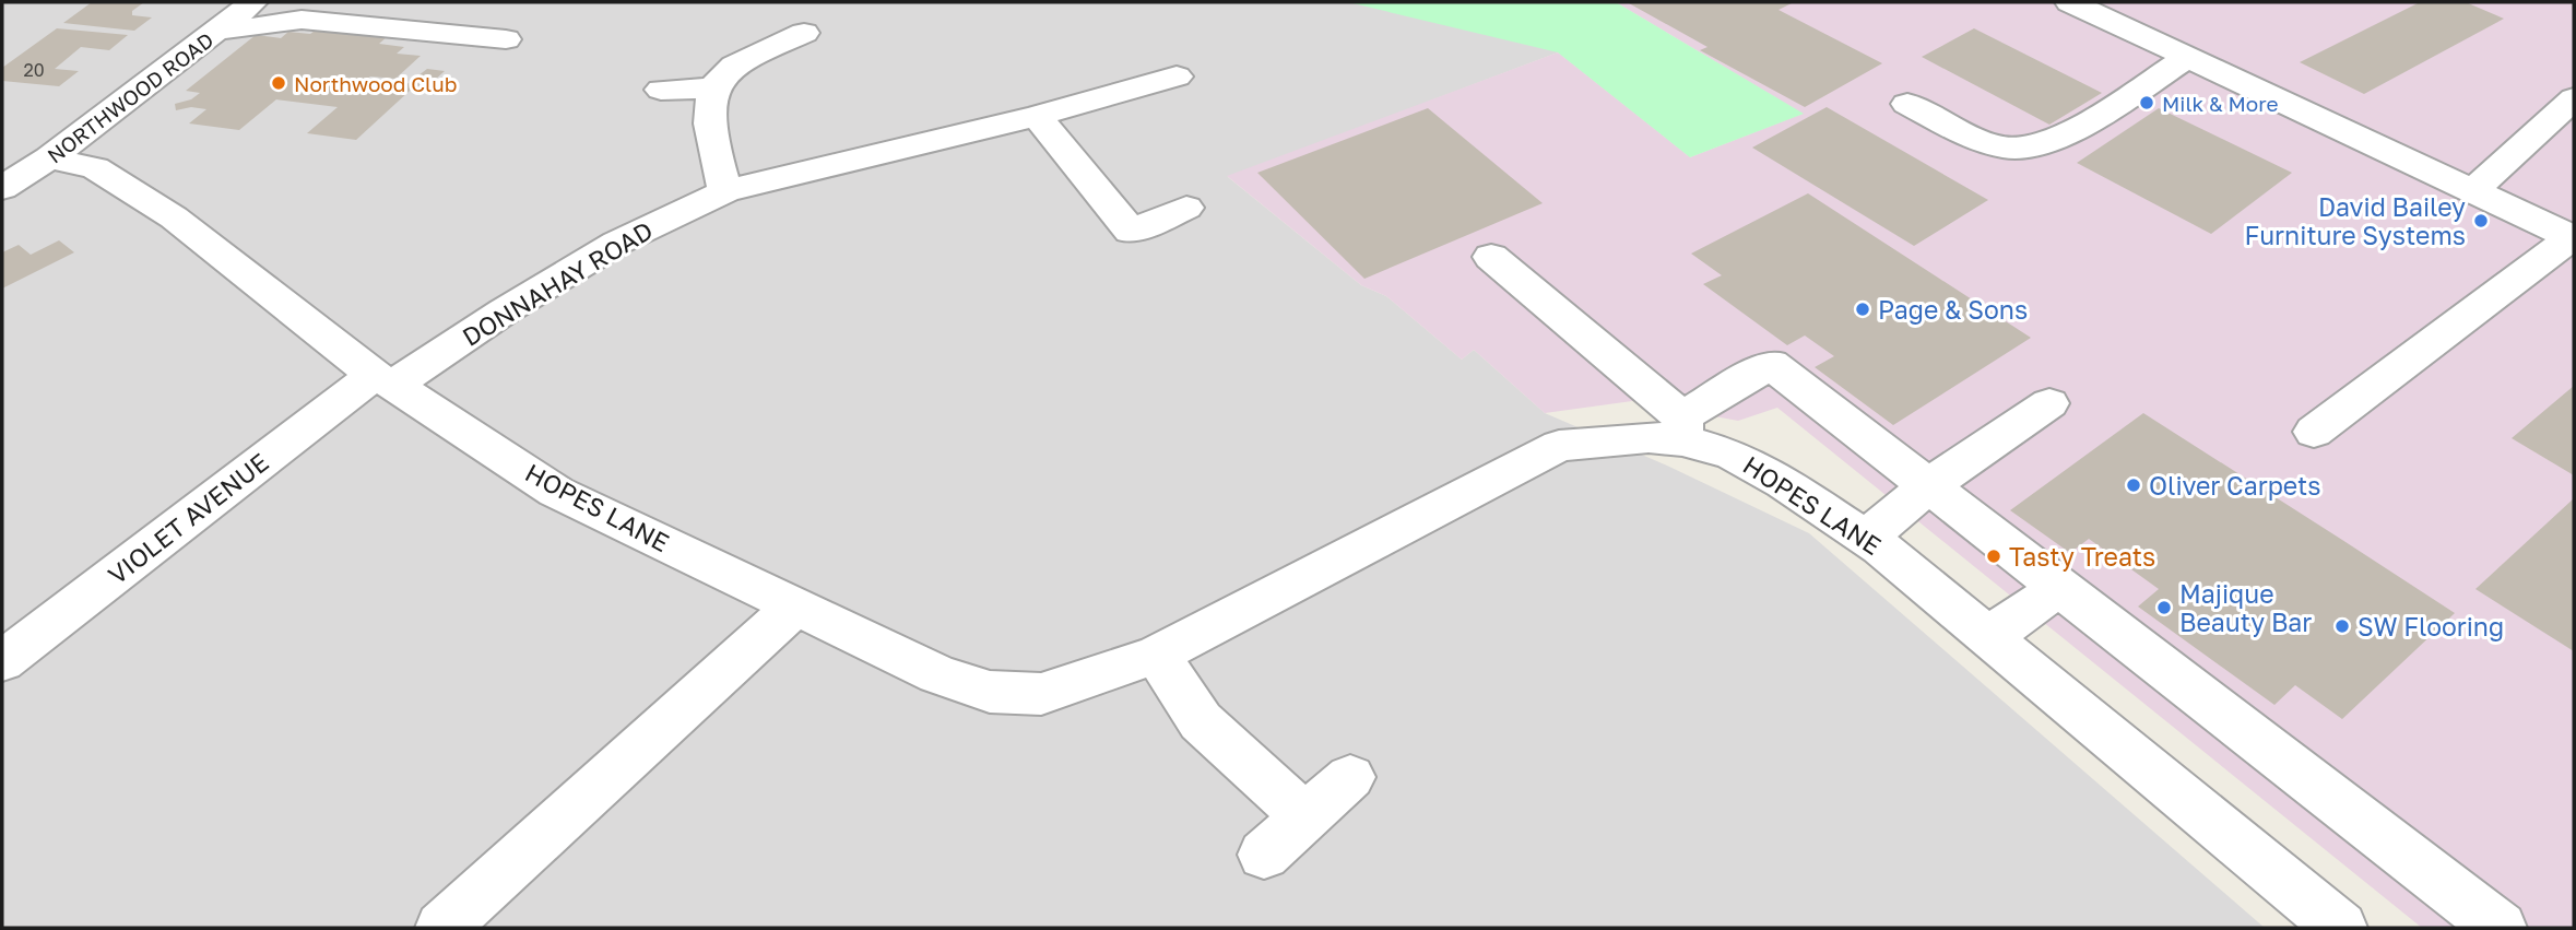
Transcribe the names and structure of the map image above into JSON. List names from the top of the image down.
{
  "streets": {
    "street": [
      "NORTHWOOD ROAD",
      "DONNAHAY ROAD",
      "HOPES LANE",
      "VIOLET AVENUE"
    ]
  },
  "crossings": [
    ["NORTHWOOD ROAD", "HOPES LANE"],
    ["DONNAHAY ROAD", "HOPES LANE"],
    ["DONNAHAY ROAD", "VIOLET AVENUE"],
    ["HOPES LANE", "VIOLET AVENUE"]
  ],
  "places": [
    "Northwood Club",
    "Milk & More",
    "David Bailey Furniture Systems",
    "Page & Sons",
    "Oliver Carpets",
    "Tasty Treats",
    "Majique Beauty Bar",
    "SW Flooring"
  ],
  "house_numbers": ["20"]
}
